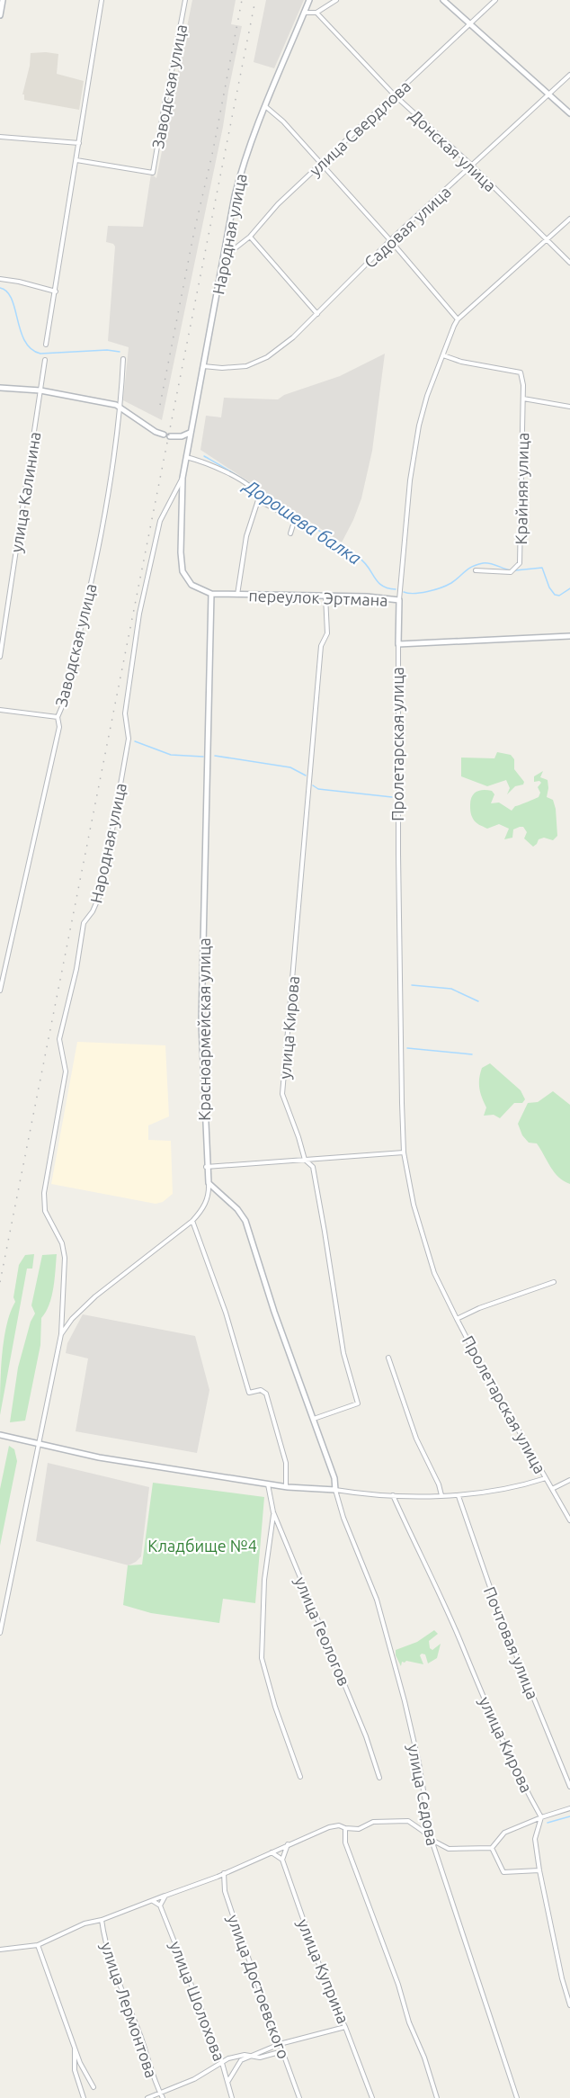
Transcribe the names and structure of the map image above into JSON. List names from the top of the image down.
{
  "streets": {
    "street": [
      "Заводская улица",
      "улица Свердлова",
      "Донская улица",
      "Садовая улица",
      "Народная улица",
      "Крайняя улица",
      "улица Калинина",
      "переулок Эртмана",
      "Пролетарская улица",
      "улица Кирова",
      "Красноармейская улица",
      "улица Геологов",
      "Почтовая улица",
      "улица Седова",
      "улица Куприна",
      "улица Достоевского",
      "улица Шолохова",
      "улица Лермонтова"
    ]
  },
  "crossings": [
    ["улица Свердлова", "Донская улица"],
    ["улица Свердлова", "Народная улица"],
    ["Донская улица", "Садовая улица"],
    ["Донская улица", "Пролетарская улица"],
    ["Садовая улица", "Народная улица"],
    ["Народная улица", "переулок Эртмана"],
    ["Народная улица", "Красноармейская улица"],
    ["Крайняя улица", "Пролетарская улица"],
    ["переулок Эртмана", "Пролетарская улица"],
    ["переулок Эртмана", "улица Кирова"],
    ["переулок Эртмана", "Красноармейская улица"]
  ],
  "water": ["Дорошева балка"],
  "parks": ["Кладбище №4"]
}
